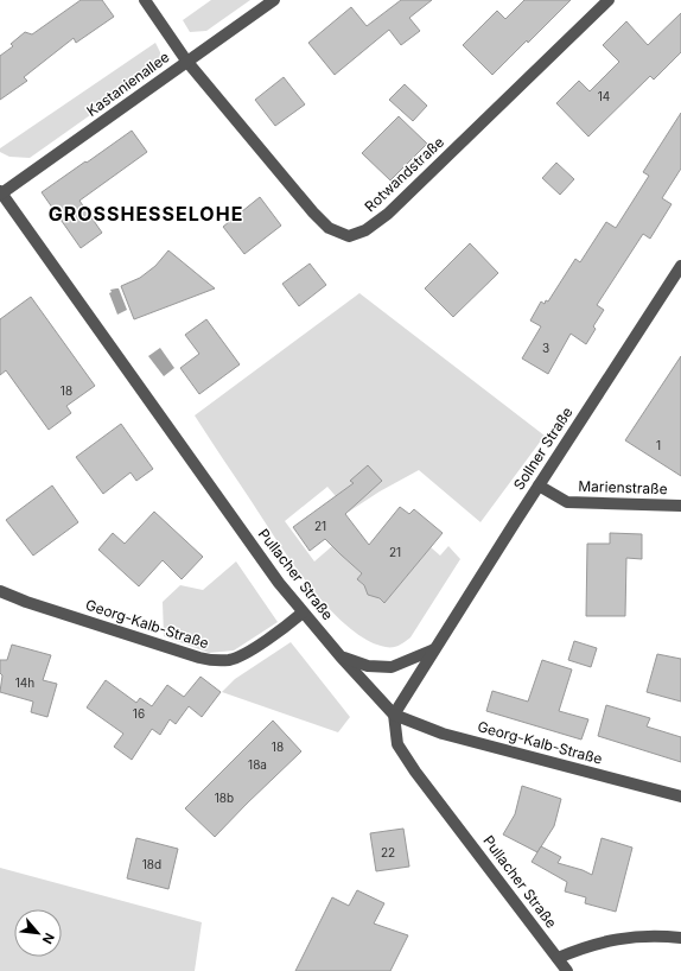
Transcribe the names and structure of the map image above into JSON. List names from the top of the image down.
{
  "streets": {
    "street": [
      "Kastanienallee",
      "Rotwandstraße",
      "Sollner Straße",
      "Marienstraße",
      "Pullacher Straße",
      "Georg-Kalb-Straße"
    ]
  },
  "crossings": [
    ["Kastanienallee", "Rotwandstraße"],
    ["Kastanienallee", "Pullacher Straße"],
    ["Sollner Straße", "Marienstraße"],
    ["Sollner Straße", "Pullacher Straße"],
    ["Sollner Straße", "Georg-Kalb-Straße"],
    ["Pullacher Straße", "Georg-Kalb-Straße"]
  ],
  "districts": ["GROSSHESSELOHE"],
  "house_numbers": [
    "14",
    "3",
    "18",
    "1",
    "21",
    "21",
    "14h",
    "16",
    "18",
    "18a",
    "18b",
    "22",
    "18d"
  ],
  "north": "bottom right"
}
